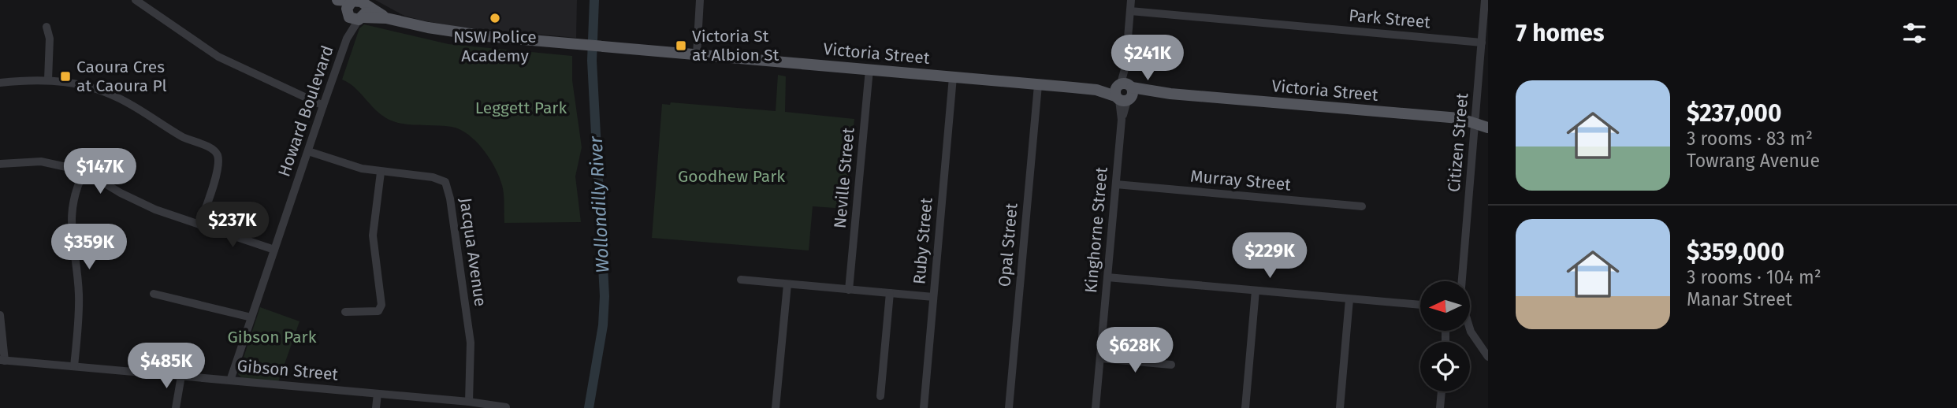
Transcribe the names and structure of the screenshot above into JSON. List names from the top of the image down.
{
  "streets": {
    "main road": ["Victoria Street"],
    "street": [
      "Park Street",
      "Howard Boulevard",
      "Citizen Street",
      "Neville Street",
      "Murray Street",
      "Kinghorne Street",
      "Ruby Street",
      "Opal Street",
      "Jacqua Avenue",
      "Gibson Street"
    ]
  },
  "crossings": [
    ["Park Street", "Citizen Street"],
    ["Park Street", "Kinghorne Street"],
    ["Victoria Street", "Howard Boulevard"],
    ["Victoria Street", "Citizen Street"],
    ["Victoria Street", "Neville Street"],
    ["Victoria Street", "Kinghorne Street"],
    ["Victoria Street", "Ruby Street"],
    ["Victoria Street", "Opal Street"],
    ["Howard Boulevard", "Jacqua Avenue"],
    ["Howard Boulevard", "Gibson Street"],
    ["Murray Street", "Kinghorne Street"],
    ["Jacqua Avenue", "Gibson Street"]
  ],
  "water": ["Wollondilly River"],
  "parks": ["Leggett Park", "Goodhew Park", "Gibson Park"],
  "places": {
    "other": ["NSW Police Academy"],
    "transit": ["Victoria St at Albion St", "Caoura Cres at Caoura Pl"]
  },
  "north": "left",
  "page": {
    "heading": "7 homes",
    "price": [
      "$241K",
      "$147K",
      "$237K",
      "$359K",
      "$229K",
      "$628K",
      "$485K"
    ],
    "list": [
      {
        "name": "$237,000",
        "note": "3 rooms · 83 m² · Towrang Avenue"
      },
      {
        "name": "$359,000",
        "note": "3 rooms · 104 m² · Manar Street"
      }
    ]
  }
}
